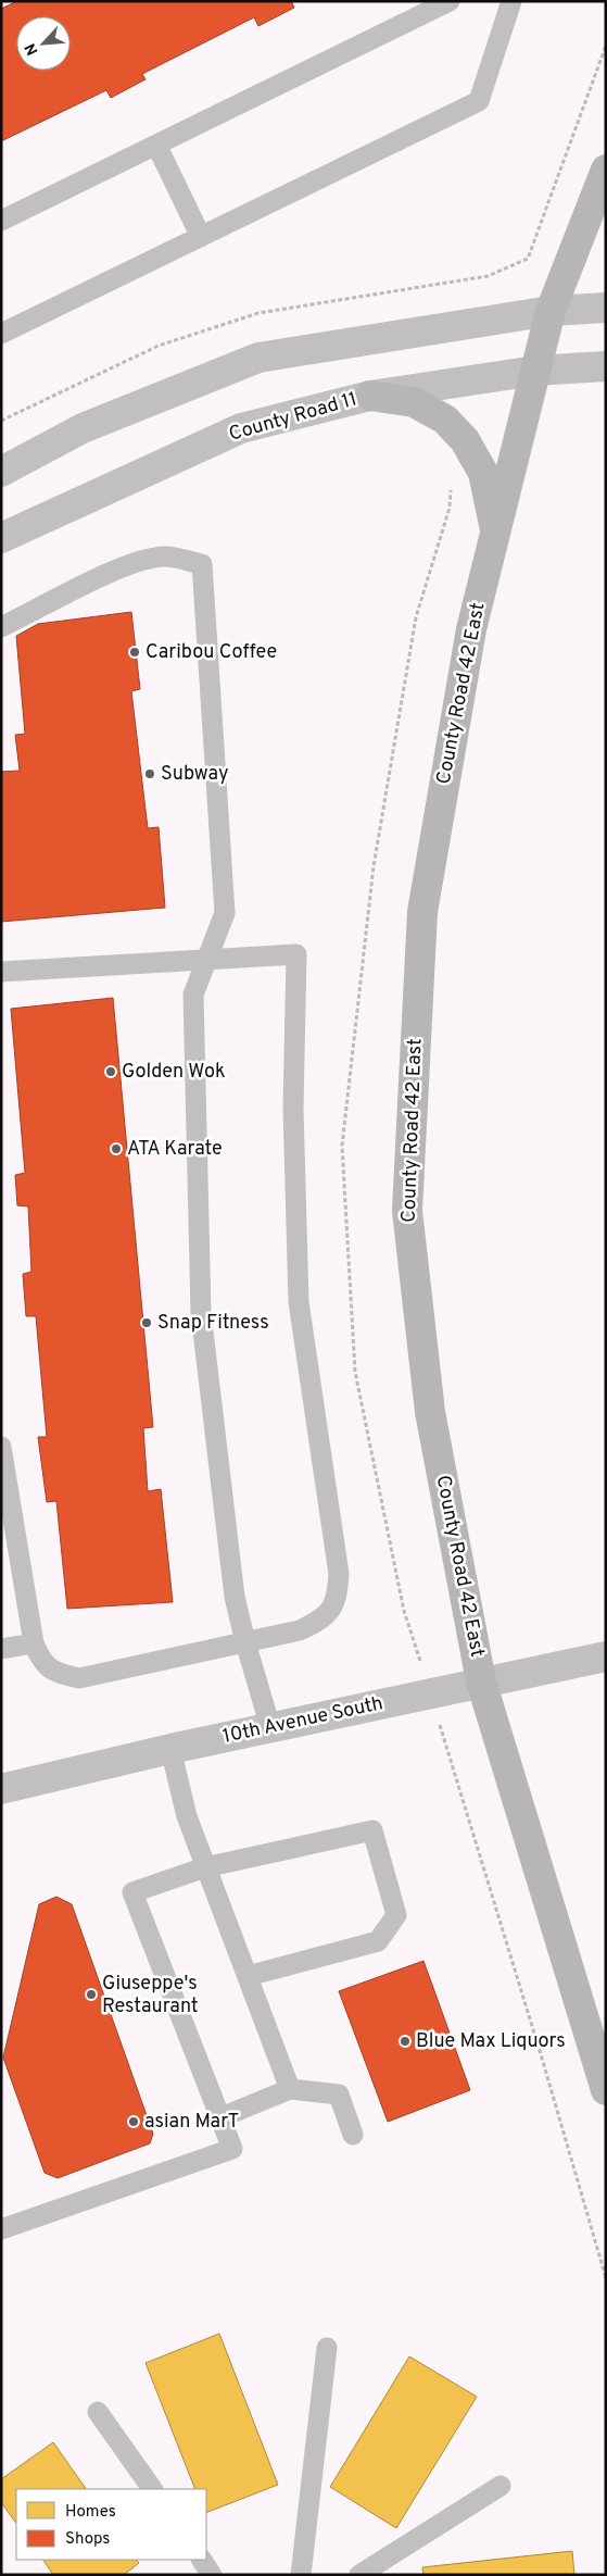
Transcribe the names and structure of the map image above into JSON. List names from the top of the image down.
{
  "streets": {
    "highway": ["County Road 42 East"],
    "street": ["County Road 11", "10th Avenue South"]
  },
  "crossings": [
    ["County Road 11", "County Road 42 East"],
    ["County Road 42 East", "10th Avenue South"]
  ],
  "places": [
    "Caribou Coffee",
    "Subway",
    "Golden Wok",
    "ATA Karate",
    "Snap Fitness",
    "Giuseppe's Restaurant",
    "Blue Max Liquors",
    "asian MarT"
  ],
  "legend": ["Homes", "Shops"],
  "north": "bottom left"
}
